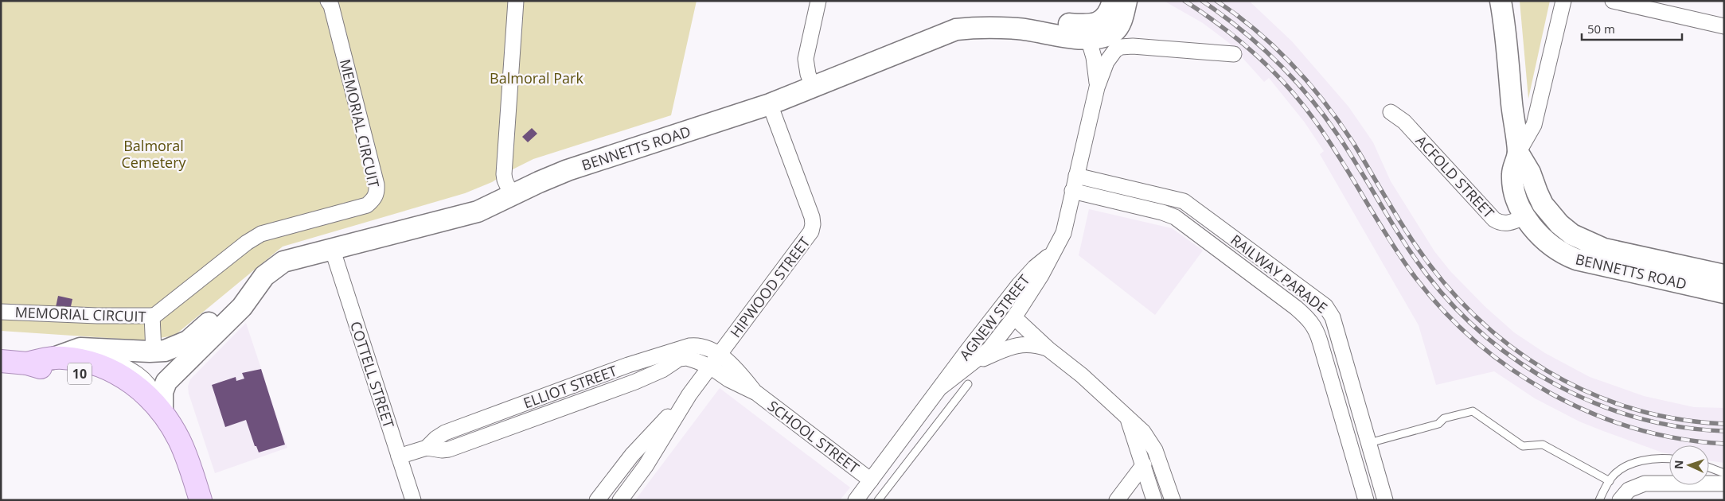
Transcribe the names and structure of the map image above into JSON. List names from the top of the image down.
{
  "streets": {
    "main road": ["BENNETTS ROAD", "10"],
    "street": [
      "MEMORIAL CIRCUIT",
      "ACFOLD STREET",
      "RAILWAY PARADE",
      "HIPWOOD STREET",
      "AGNEW STREET",
      "COTTELL STREET",
      "ELLIOT STREET",
      "SCHOOL STREET"
    ]
  },
  "crossings": [
    ["BENNETTS ROAD", "ACFOLD STREET"],
    ["BENNETTS ROAD", "HIPWOOD STREET"],
    ["BENNETTS ROAD", "AGNEW STREET"],
    ["BENNETTS ROAD", "10"],
    ["BENNETTS ROAD", "COTTELL STREET"],
    ["RAILWAY PARADE", "AGNEW STREET"],
    ["HIPWOOD STREET", "ELLIOT STREET"],
    ["HIPWOOD STREET", "SCHOOL STREET"],
    ["AGNEW STREET", "SCHOOL STREET"],
    ["COTTELL STREET", "ELLIOT STREET"],
    ["ELLIOT STREET", "SCHOOL STREET"]
  ],
  "parks": ["Balmoral Park", "Balmoral Cemetery"],
  "scale_bar": "50 m",
  "north": "left"
}
